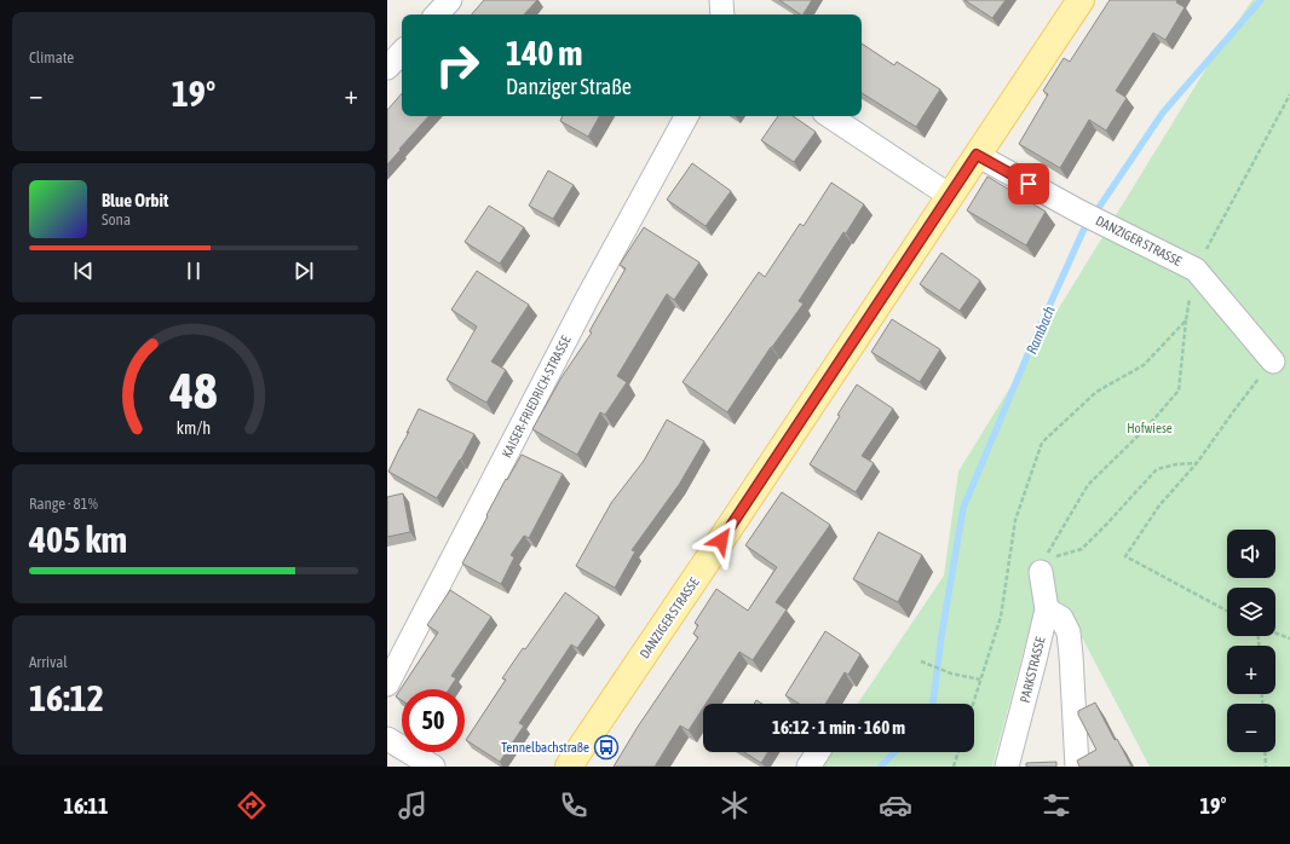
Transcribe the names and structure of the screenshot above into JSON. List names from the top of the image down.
{
  "streets": {
    "main road": ["DANZIGER STRASSE"],
    "street": ["KAISER-FRIEDRICH-STRASSE", "PARKSTRASSE"]
  },
  "water": ["Rambach"],
  "parks": ["Hofwiese"],
  "places": {
    "bus stop": ["Tennelbachstraße"]
  },
  "page": {
    "tile": [
      "Climate",
      ["Range · 81%", "405 km"],
      ["Arrival", "16:12"]
    ],
    "turn": ["140 m", "Danziger Straße"],
    "heat": ["−", "19°", "+"],
    "song": ["Blue Orbit", "Sona"],
    "map_buttons": ["+", "−"],
    "limit": "50",
    "trip": "16:12 · 1 min · 160 m",
    "tabs": ["16:11", "19°"],
    "gauge": ["48", "km/h"]
  }
}
